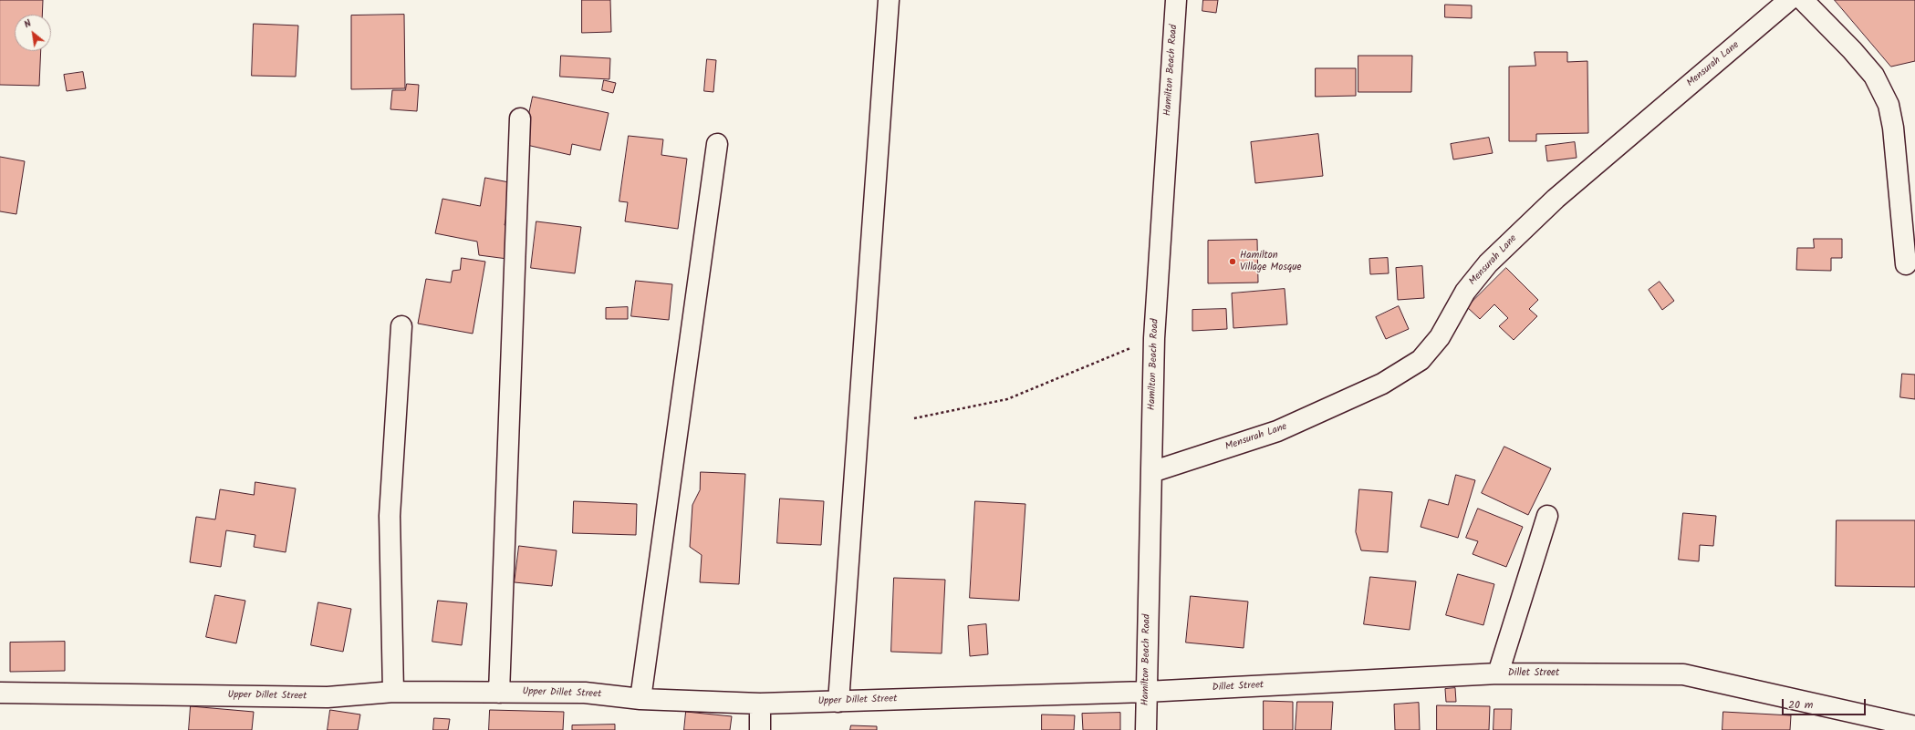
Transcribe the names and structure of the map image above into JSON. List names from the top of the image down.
{
  "streets": {
    "street": [
      "Mensurah Lane",
      "Hamilton Beach Road",
      "Dillet Street",
      "Upper Dillet Street"
    ]
  },
  "crossings": [
    ["Mensurah Lane", "Hamilton Beach Road"],
    ["Hamilton Beach Road", "Dillet Street"],
    ["Hamilton Beach Road", "Upper Dillet Street"],
    ["Dillet Street", "Upper Dillet Street"]
  ],
  "places": ["Hamilton Village Mosque"],
  "scale_bar": "20 m",
  "north": "top left"
}
